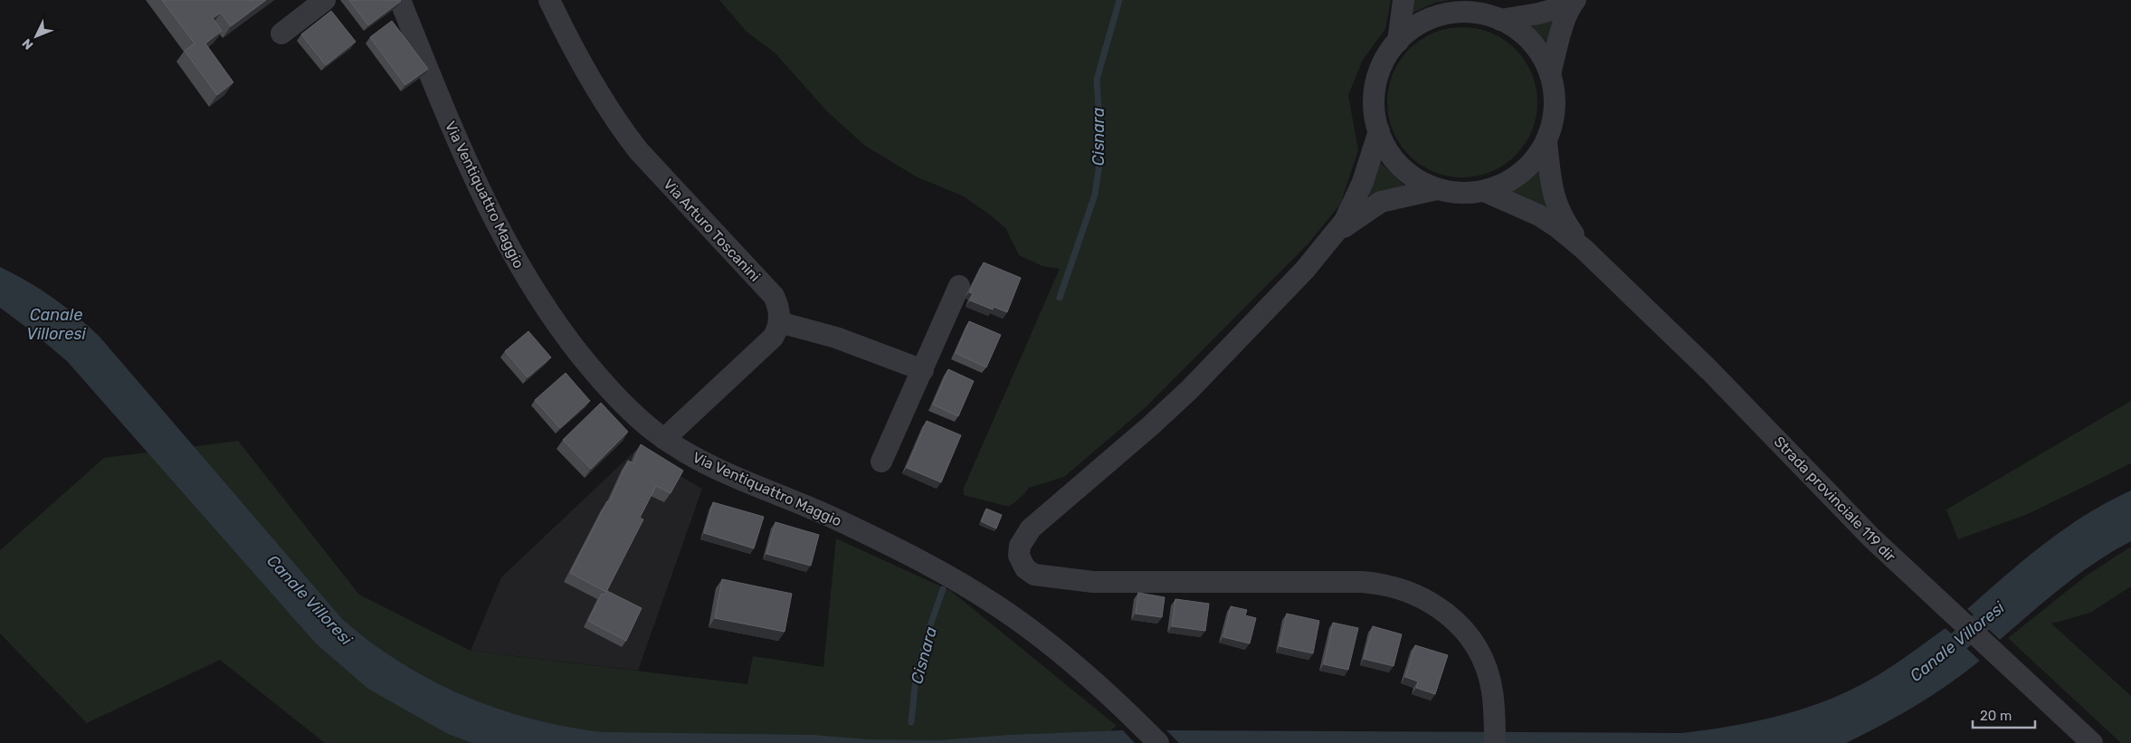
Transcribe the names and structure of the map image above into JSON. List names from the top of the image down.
{
  "streets": {
    "street": ["Via Ventiquattro Maggio", "Via Arturo Toscanini", "Strada provinciale 119 dir"]
  },
  "water": ["Cisnara", "Canale Villoresi"],
  "scale_bar": "20 m",
  "north": "bottom left"
}
